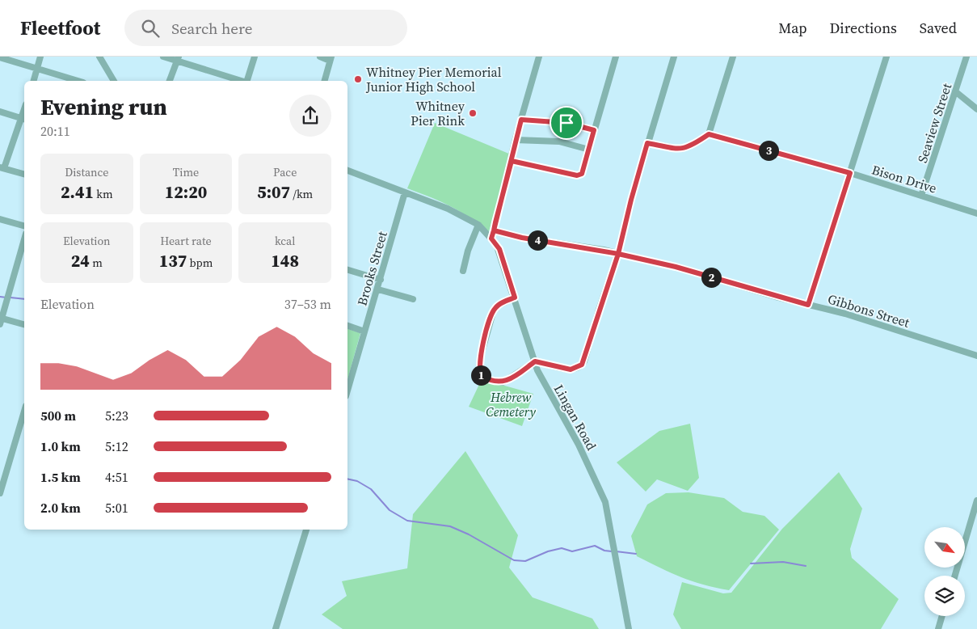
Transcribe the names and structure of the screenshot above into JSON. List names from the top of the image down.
{
  "streets": {
    "street": [
      "Seaview Street",
      "Bison Drive",
      "Brooks Street",
      "Gibbons Street",
      "Lingan Road"
    ]
  },
  "crossings": [
    ["Seaview Street", "Bison Drive"],
    ["Brooks Street", "Lingan Road"]
  ],
  "parks": ["Hebrew Cemetery"],
  "places": ["Whitney Pier Memorial Junior High School", "Whitney Pier Rink"],
  "north": "bottom right",
  "page": {
    "header": "Fleetfoot",
    "search": "Search here",
    "nav": ["Map", "Directions", "Saved"],
    "heading": ["Evening run", "20:11"],
    "pins": [
      "3",
      "4",
      "2",
      "1"
    ],
    "stats": [
      ["Distance", "2.41 km"],
      ["Time", "12:20"],
      ["Pace", "5:07 /km"],
      ["Elevation", "24 m"],
      ["Heart rate", "137 bpm"],
      ["kcal", "148"]
    ],
    "chart": ["Elevation", "37–53 m"],
    "list": [
      {
        "name": "500 m",
        "note": "5:23"
      },
      {
        "name": "1.0 km",
        "note": "5:12"
      },
      {
        "name": "1.5 km",
        "note": "4:51"
      },
      {
        "name": "2.0 km",
        "note": "5:01"
      }
    ]
  }
}
